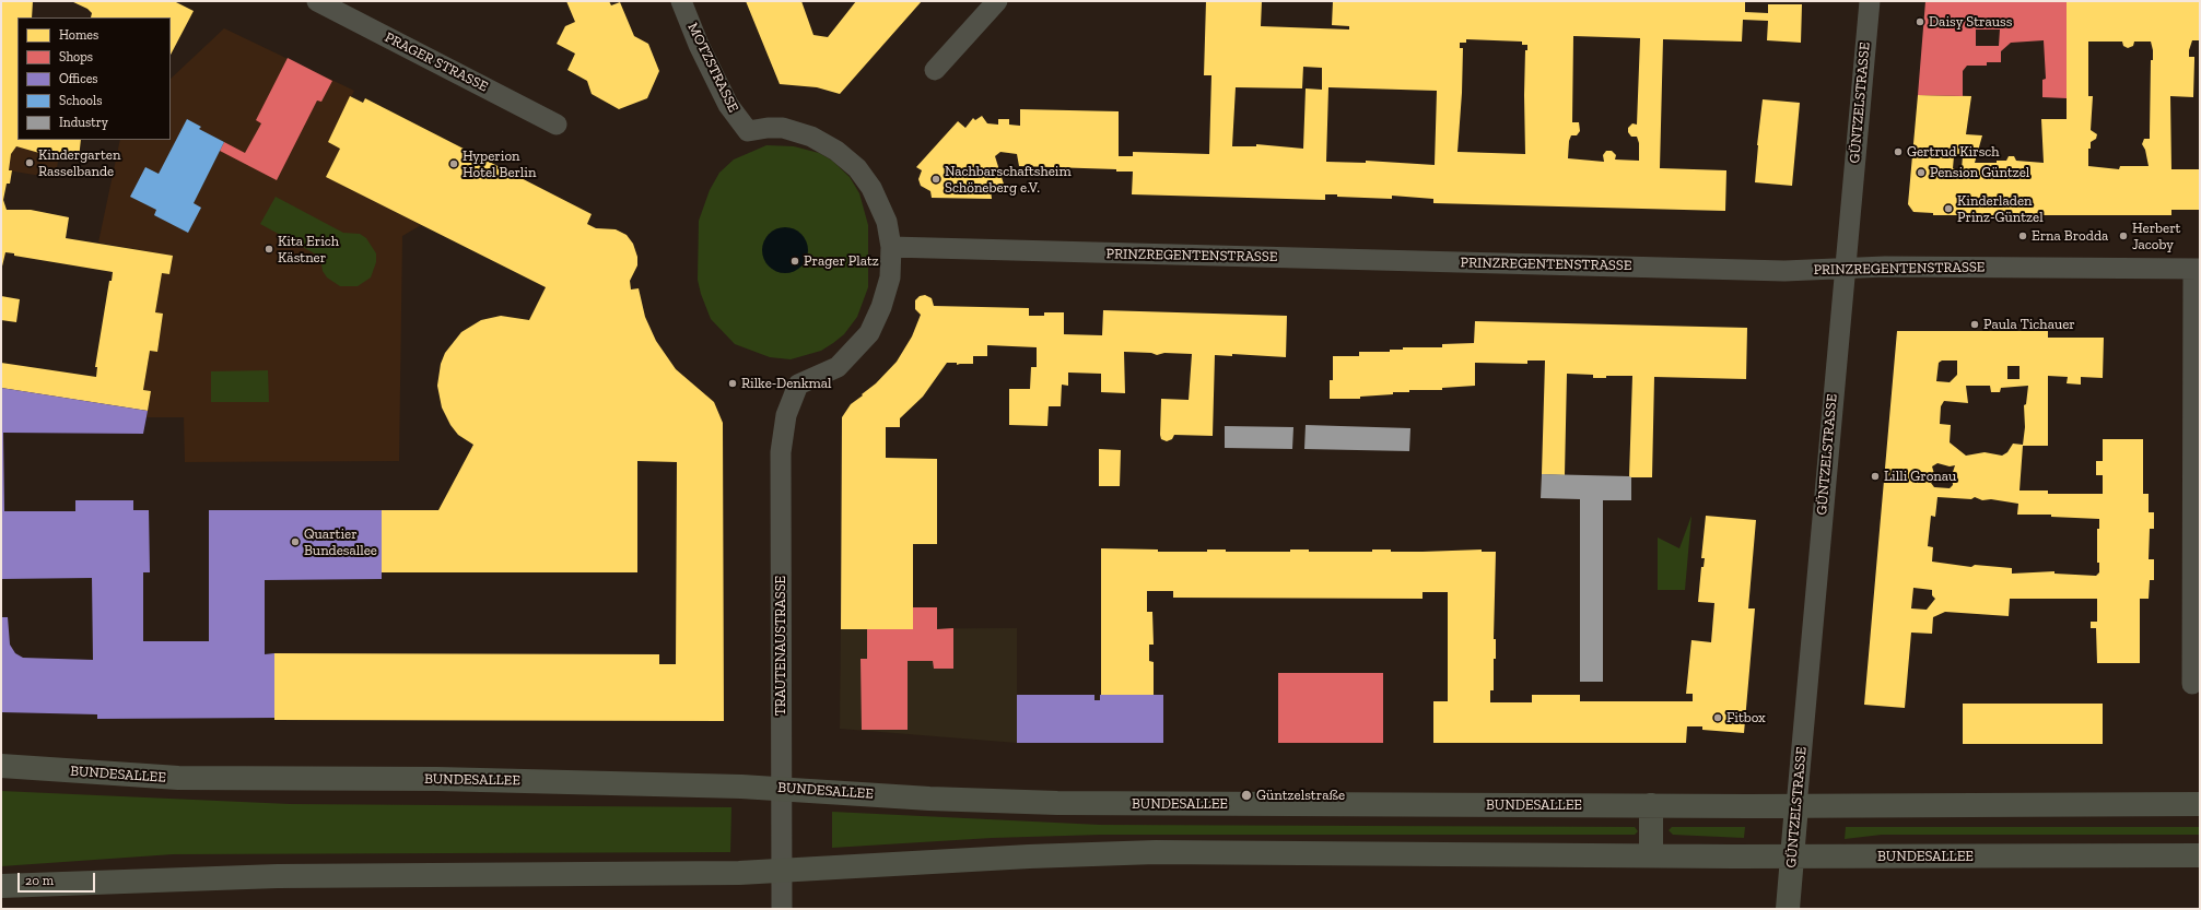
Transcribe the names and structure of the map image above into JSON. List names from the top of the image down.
{
  "streets": {
    "main road": ["GÜNTZELSTRASSE", "BUNDESALLEE"],
    "street": [
      "PRAGER STRASSE",
      "MOTZSTRASSE",
      "PRINZREGENTENSTRASSE",
      "TRAUTENAUSTRASSE"
    ]
  },
  "crossings": [
    ["MOTZSTRASSE", "PRINZREGENTENSTRASSE"],
    ["MOTZSTRASSE", "TRAUTENAUSTRASSE"],
    ["GÜNTZELSTRASSE", "PRINZREGENTENSTRASSE"],
    ["GÜNTZELSTRASSE", "BUNDESALLEE"],
    ["PRINZREGENTENSTRASSE", "TRAUTENAUSTRASSE"],
    ["TRAUTENAUSTRASSE", "BUNDESALLEE"]
  ],
  "places": [
    "Daisy Strauss",
    "Gertrud Kirsch",
    "Kindergarten Rasselbande",
    "Hyperion Hotel Berlin",
    "Pension Güntzel",
    "Nachbarschaftsheim Schöneberg e.V.",
    "Kinderladen Prinz-Güntzel",
    "Erna Brodda",
    "Herbert Jacoby",
    "Kita Erich Kästner",
    "Prager Platz",
    "Paula Tichauer",
    "Rilke-Denkmal",
    "Lilli Gronau",
    "Quartier Bundesallee",
    "Fitbox",
    "Güntzelstraße"
  ],
  "legend": [
    "Homes",
    "Shops",
    "Offices",
    "Schools",
    "Industry"
  ],
  "scale_bar": "20 m"
}
